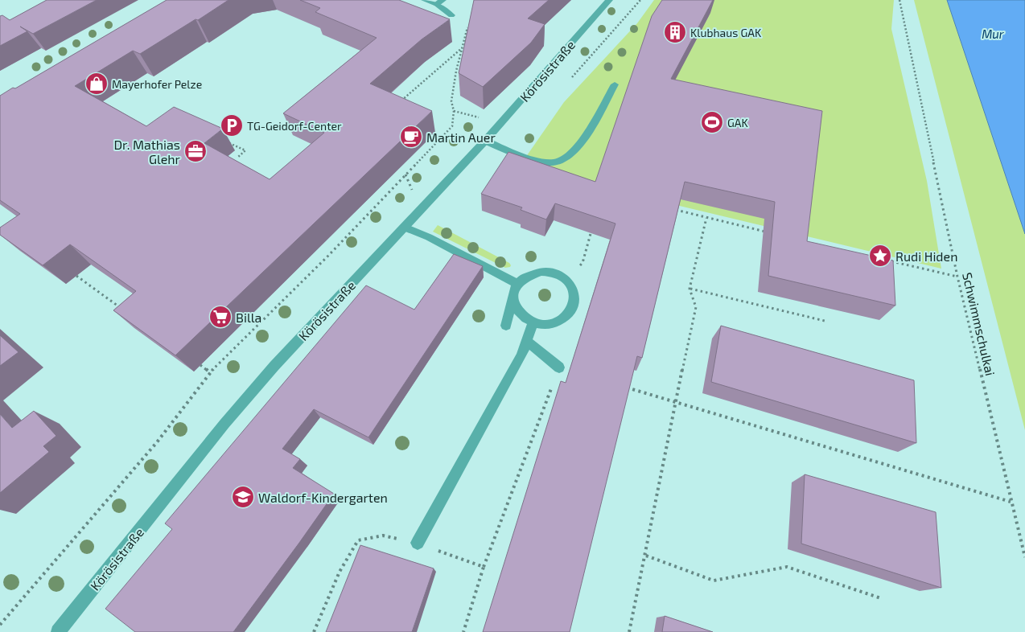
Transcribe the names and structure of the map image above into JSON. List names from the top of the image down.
{
  "streets": {
    "street": ["Körösistraße"],
    "path": ["Schwimmschulkai"]
  },
  "water": ["Mur"],
  "places": {
    "building": ["Klubhaus GAK"],
    "shop": ["Mayerhofer Pelze"],
    "sports": ["GAK"],
    "parking": ["TG-Geidorf-Center"],
    "cafe": ["Martin Auer"],
    "office": ["Dr. Mathias Glehr"],
    "place": ["Rudi Hiden"],
    "supermarket": ["Billa"],
    "school or university": ["Waldorf-Kindergarten"]
  }
}
